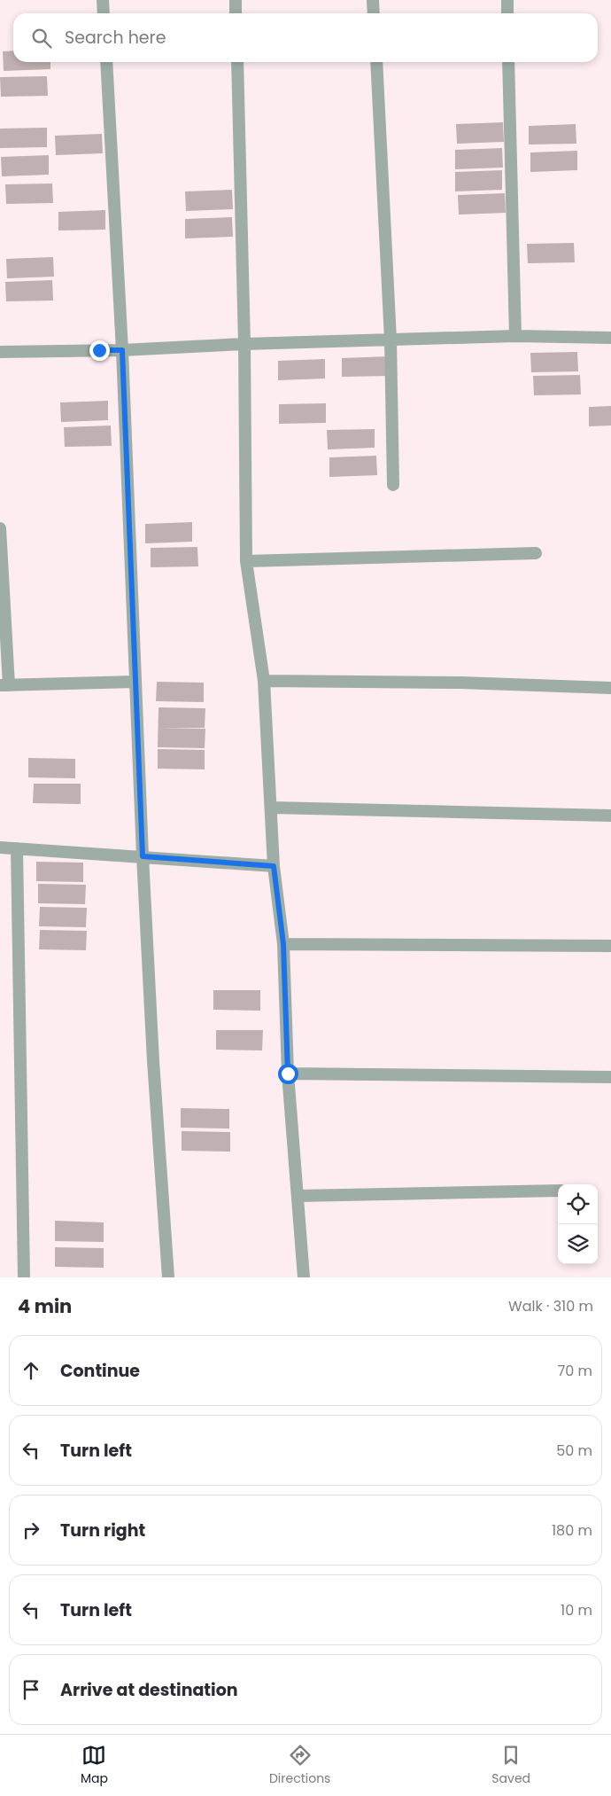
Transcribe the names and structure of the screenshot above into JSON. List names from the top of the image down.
{
  "page": {
    "search": "Search here",
    "heading": ["4 min", "Walk · 310 m"],
    "list": [
      ["Continue", "70 m"],
      ["Turn left", "50 m"],
      ["Turn right", "180 m"],
      ["Turn left", "10 m"],
      "Arrive at destination"
    ],
    "nav": ["Map", "Directions", "Saved"]
  }
}
